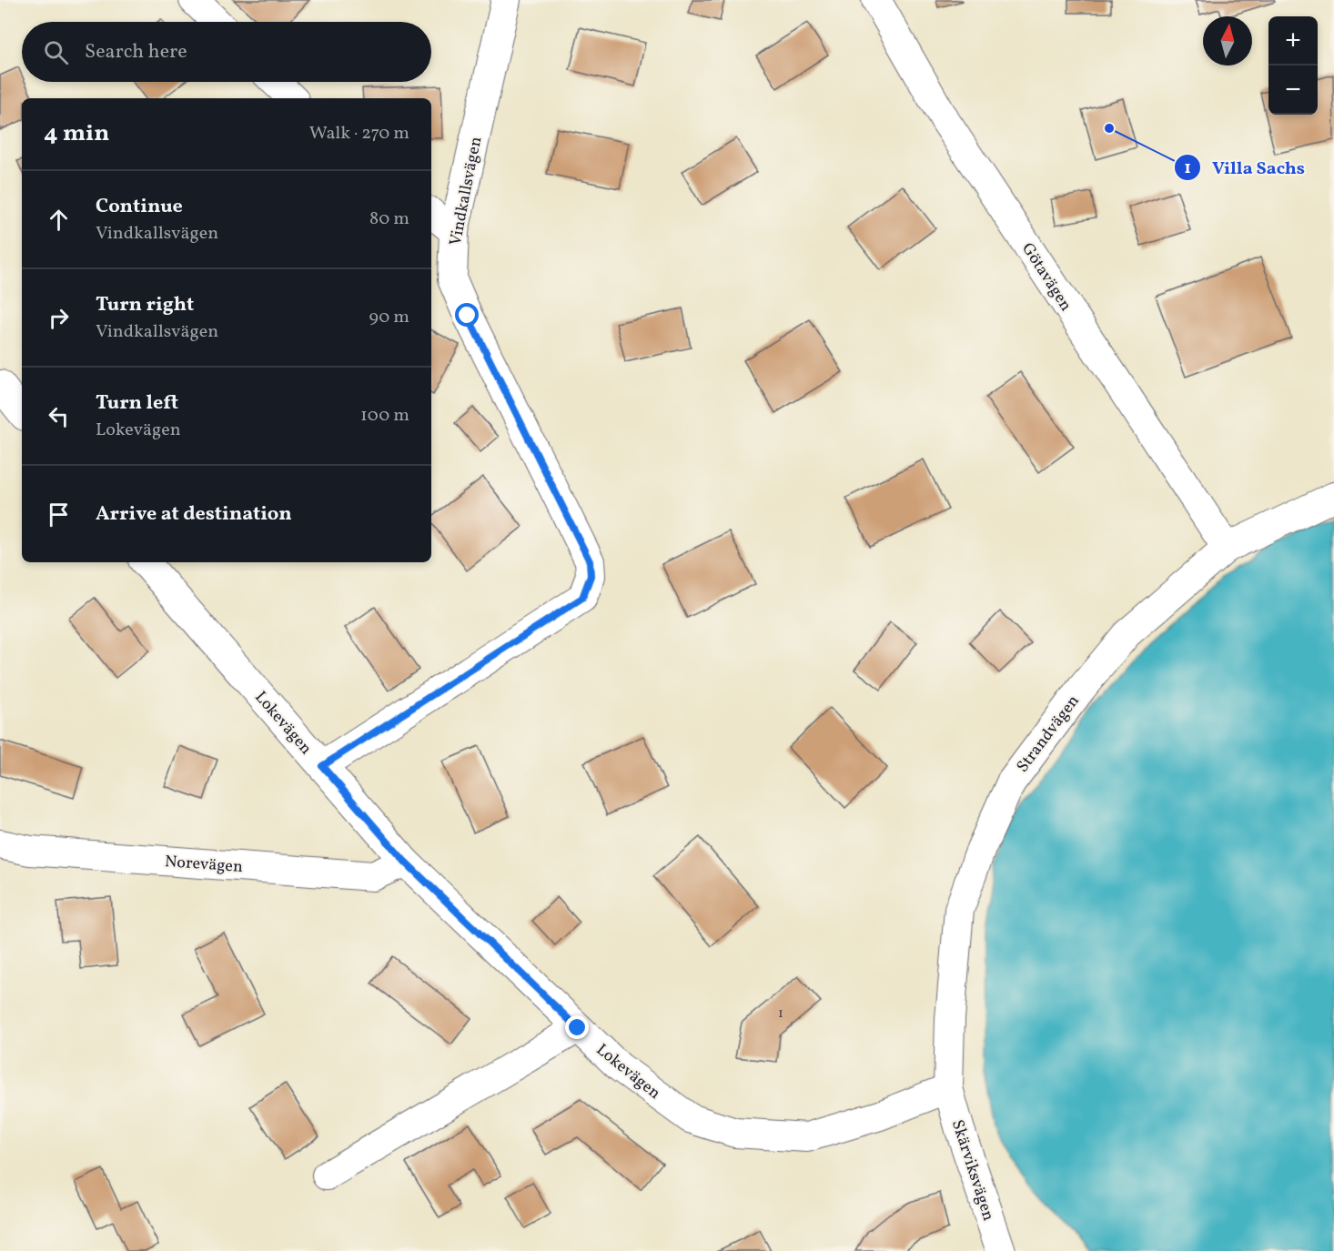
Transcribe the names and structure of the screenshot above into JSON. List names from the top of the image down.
{
  "streets": {
    "street": [
      "Vindkallsvägen",
      "Götavägen",
      "Lokevägen",
      "Strandvägen",
      "Norevägen",
      "Skärviksvägen"
    ]
  },
  "crossings": [
    ["Vindkallsvägen", "Lokevägen"],
    ["Götavägen", "Strandvägen"],
    ["Lokevägen", "Strandvägen"],
    ["Lokevägen", "Norevägen"],
    ["Lokevägen", "Skärviksvägen"],
    ["Strandvägen", "Skärviksvägen"]
  ],
  "places": ["Villa Sachs"],
  "house_numbers": ["1"],
  "north": "top",
  "page": {
    "map_buttons": ["+", "−"],
    "search": "Search here",
    "heading": ["4 min", "Walk · 270 m"],
    "list": [
      ["Continue", "Vindkallsvägen", "80 m"],
      ["Turn right", "Vindkallsvägen", "90 m"],
      ["Turn left", "Lokevägen", "100 m"],
      "Arrive at destination"
    ]
  }
}
